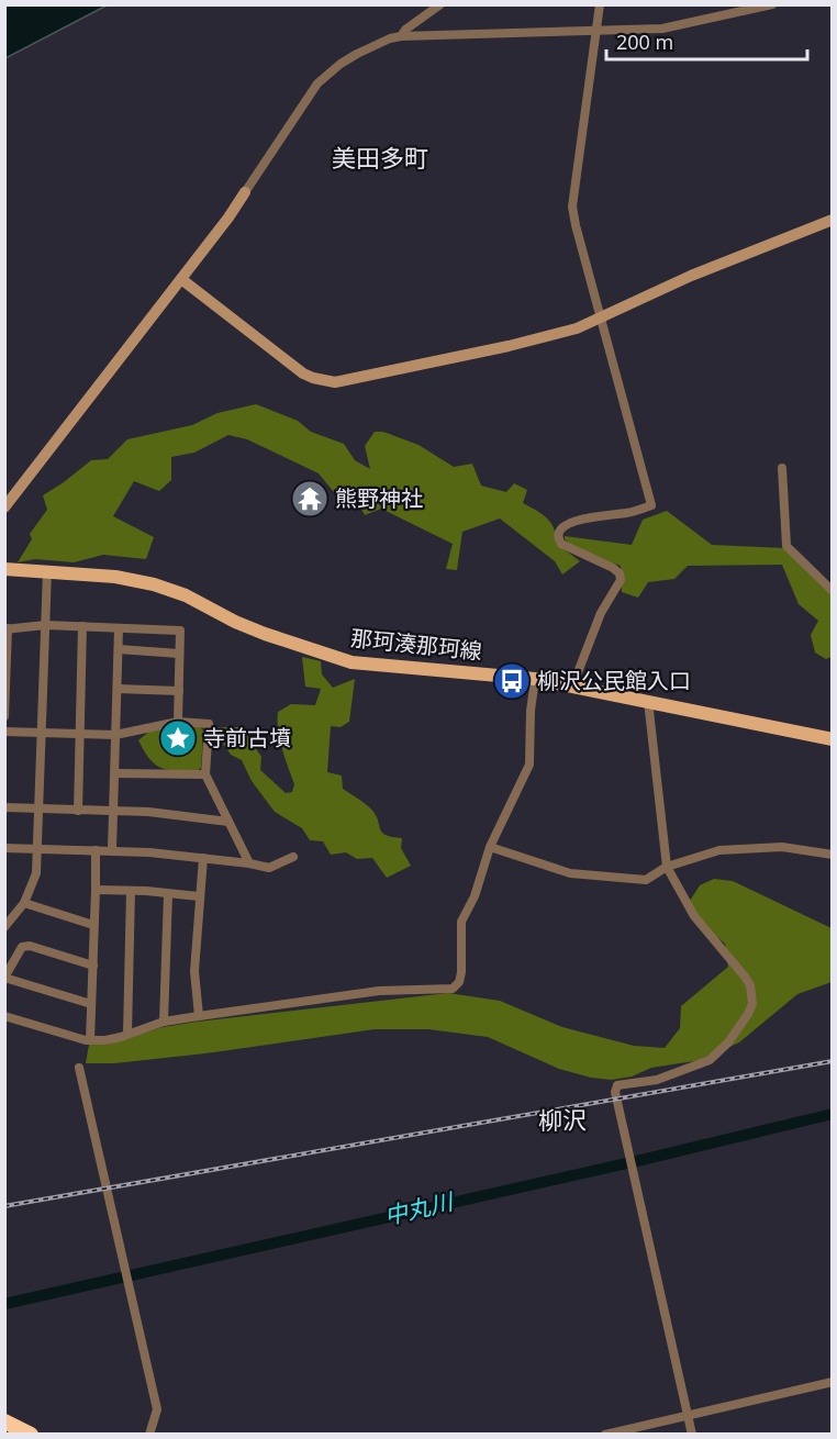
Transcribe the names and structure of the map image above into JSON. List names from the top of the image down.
{
  "streets": {
    "main road": ["那珂湊那珂線"]
  },
  "districts": ["美田多町", "柳沢"],
  "water": ["中丸川"],
  "places": {
    "temple": ["熊野神社"],
    "bus stop": ["柳沢公民館入口"],
    "place": ["寺前古墳"]
  },
  "scale_bar": "200 m"
}
